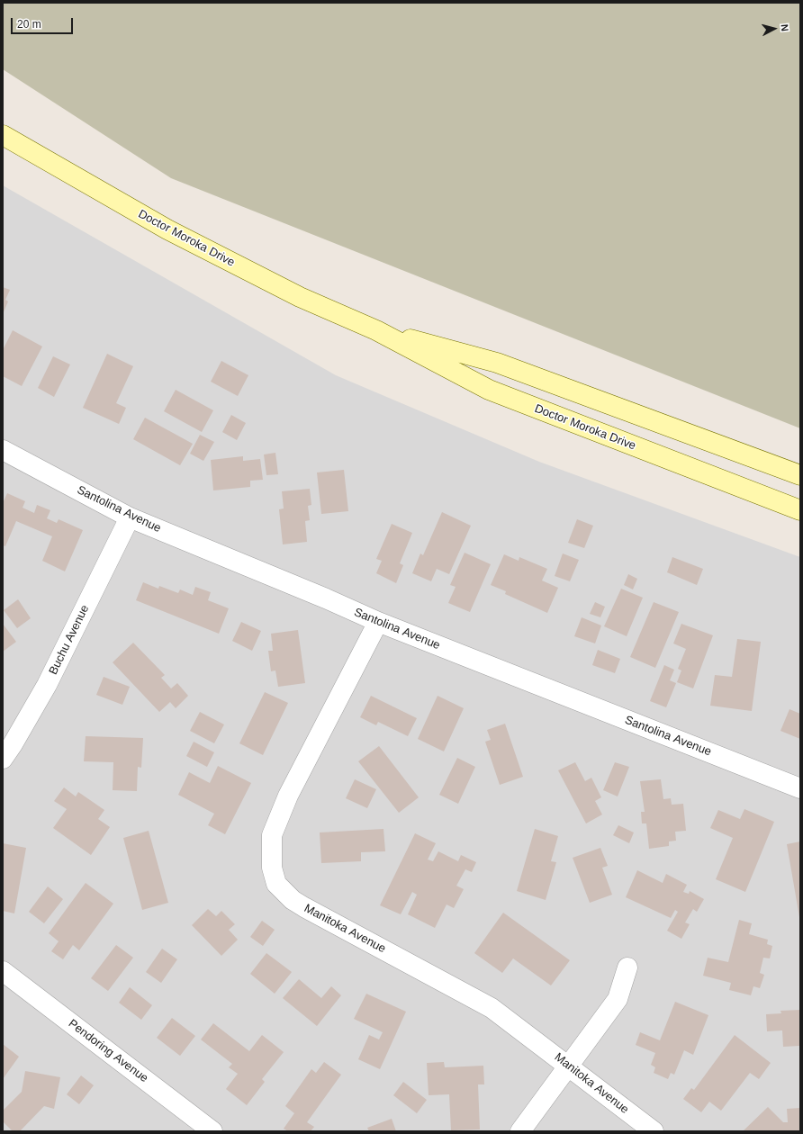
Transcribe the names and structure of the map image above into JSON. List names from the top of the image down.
{
  "streets": {
    "main road": ["Doctor Moroka Drive"],
    "street": [
      "Santolina Avenue",
      "Buchu Avenue",
      "Manitoka Avenue",
      "Pendoring Avenue"
    ]
  },
  "crossings": [
    ["Santolina Avenue", "Buchu Avenue"],
    ["Santolina Avenue", "Manitoka Avenue"]
  ],
  "scale_bar": "20 m",
  "north": "right"
}
